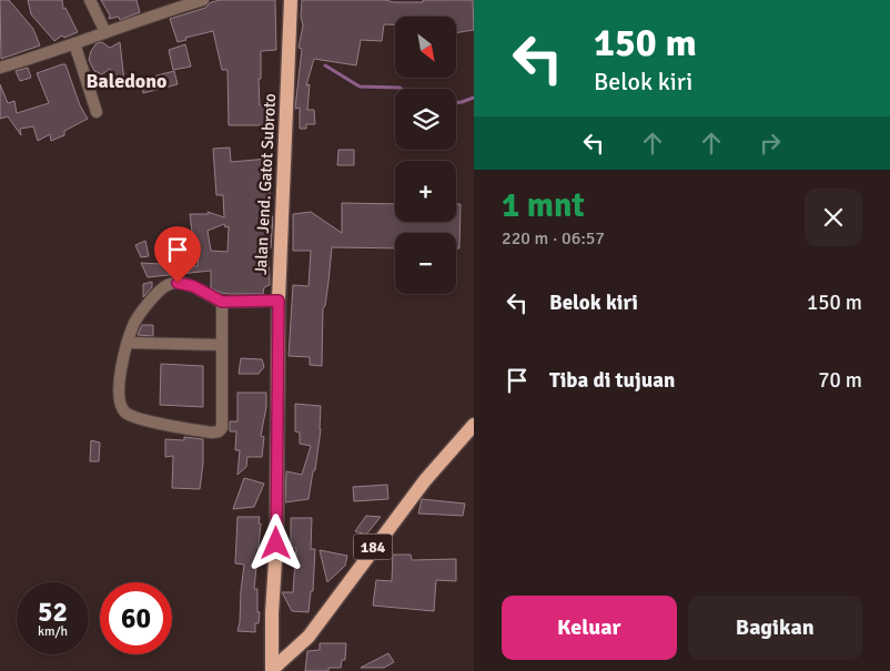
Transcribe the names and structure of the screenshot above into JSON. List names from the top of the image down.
{
  "streets": {
    "main road": ["Jalan Jend. Gatot Subroto", "184"]
  },
  "crossings": [
    ["Jalan Jend. Gatot Subroto", "184"]
  ],
  "districts": ["Baledono"],
  "north": "bottom right",
  "page": {
    "turn": ["150 m", "Belok kiri"],
    "map_buttons": ["+", "−"],
    "heading": ["1 mnt", "220 m · 06:57"],
    "list": [
      {
        "name": "Belok kiri",
        "value": "150 m"
      },
      {
        "name": "Tiba di tujuan",
        "value": "70 m"
      }
    ],
    "speed": "52 km/h",
    "limit": "60",
    "buttons": ["Keluar", "Bagikan"]
  }
}
